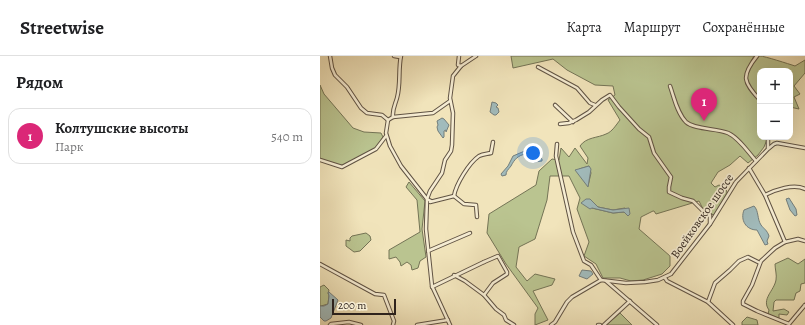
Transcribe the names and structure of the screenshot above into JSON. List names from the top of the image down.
{
  "streets": {
    "street": ["Воейковское шоссе"]
  },
  "scale_bar": "200 m",
  "page": {
    "header": "Streetwise",
    "nav": ["Карта", "Маршрут", "Сохранённые"],
    "heading": "Рядом",
    "map_buttons": ["+", "−"],
    "pins": "1",
    "list": [
      {
        "mark": "1",
        "name": "Колтушские высоты",
        "note": "Парк",
        "value": "540 m"
      }
    ],
    "scale": "200 m"
  }
}
